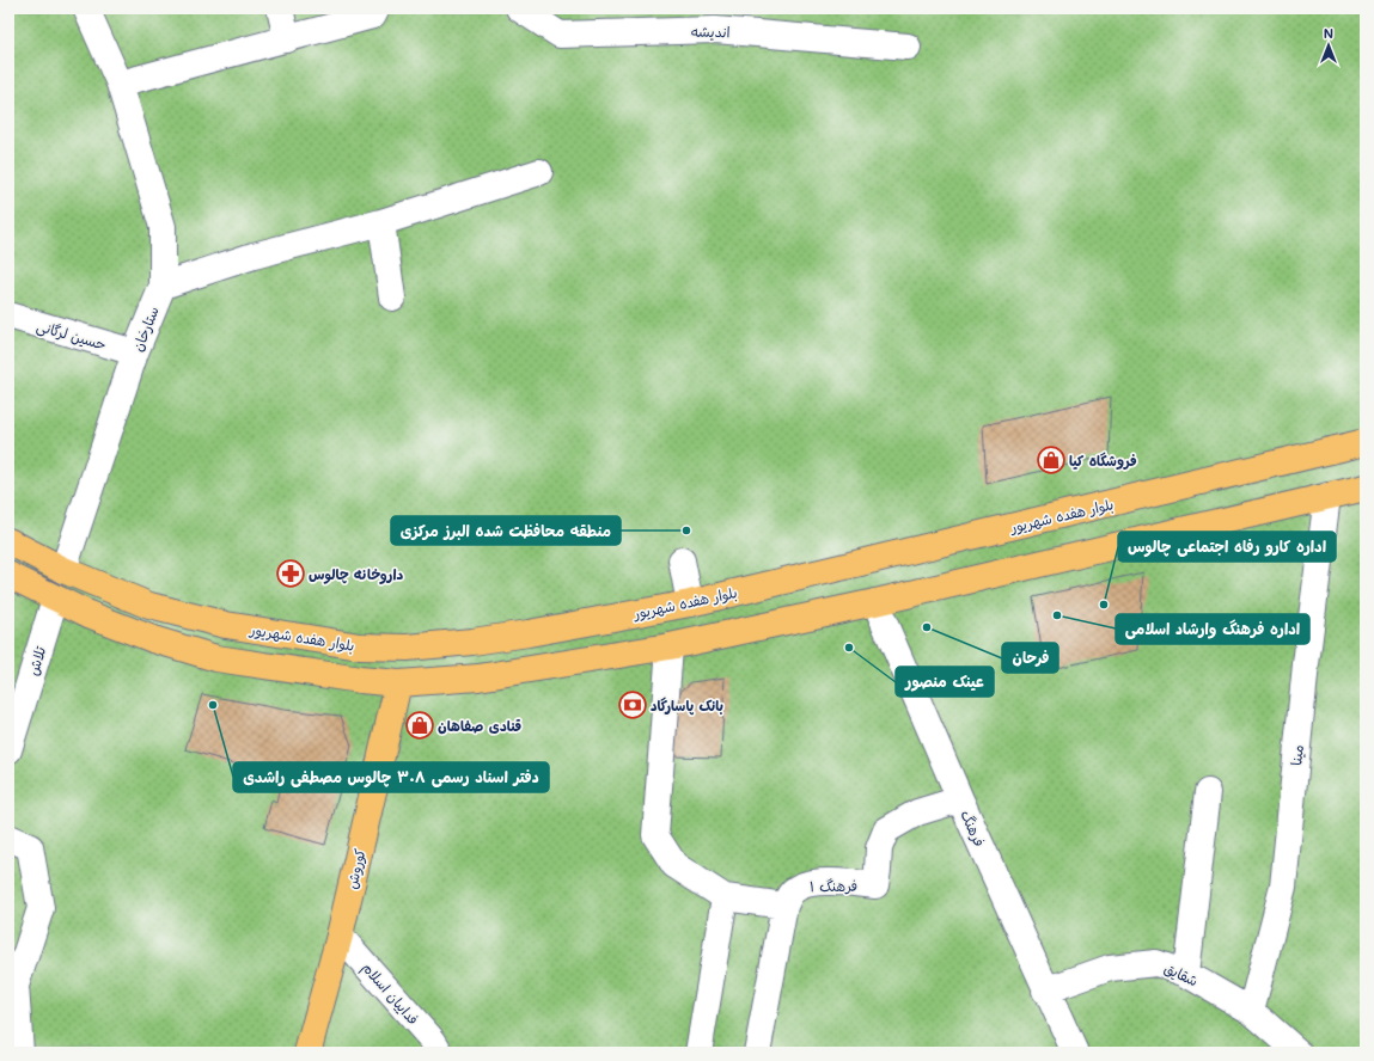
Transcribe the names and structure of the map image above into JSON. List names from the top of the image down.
{
  "streets": {
    "main road": ["بلوار هفده شهریور", "کوروش"],
    "street": [
      "اندیشه",
      "ستارخان",
      "حسین لرگانی",
      "تلاش",
      "مینا",
      "فرهنگ",
      "فرهنگ ۱",
      "شقایق",
      "فداییان اسلام"
    ]
  },
  "crossings": [
    ["ستارخان", "حسین لرگانی"],
    ["ستارخان", "بلوار هفده شهریور"],
    ["مینا", "شقایق"],
    ["فرهنگ", "فرهنگ ۱"],
    ["فرهنگ", "شقایق"],
    ["کوروش", "فداییان اسلام"]
  ],
  "places": {
    "shop": ["فروشگاه کیا", "قنادی صفاهان"],
    "other": [
      "منطقه محافظت شده البرز مرکزی",
      "اداره کارو رفاه اجتماعی چالوس",
      "اداره فرهنگ وارشاد اسلامی",
      "فرحان",
      "عینک منصور",
      "دفتر اسناد رسمی ۳۰۸ چالوس مصطفی راشدی"
    ],
    "pharmacy": ["داروخانه چالوس"],
    "bank": ["بانک پاسارگاد"]
  },
  "north": "top"
}
